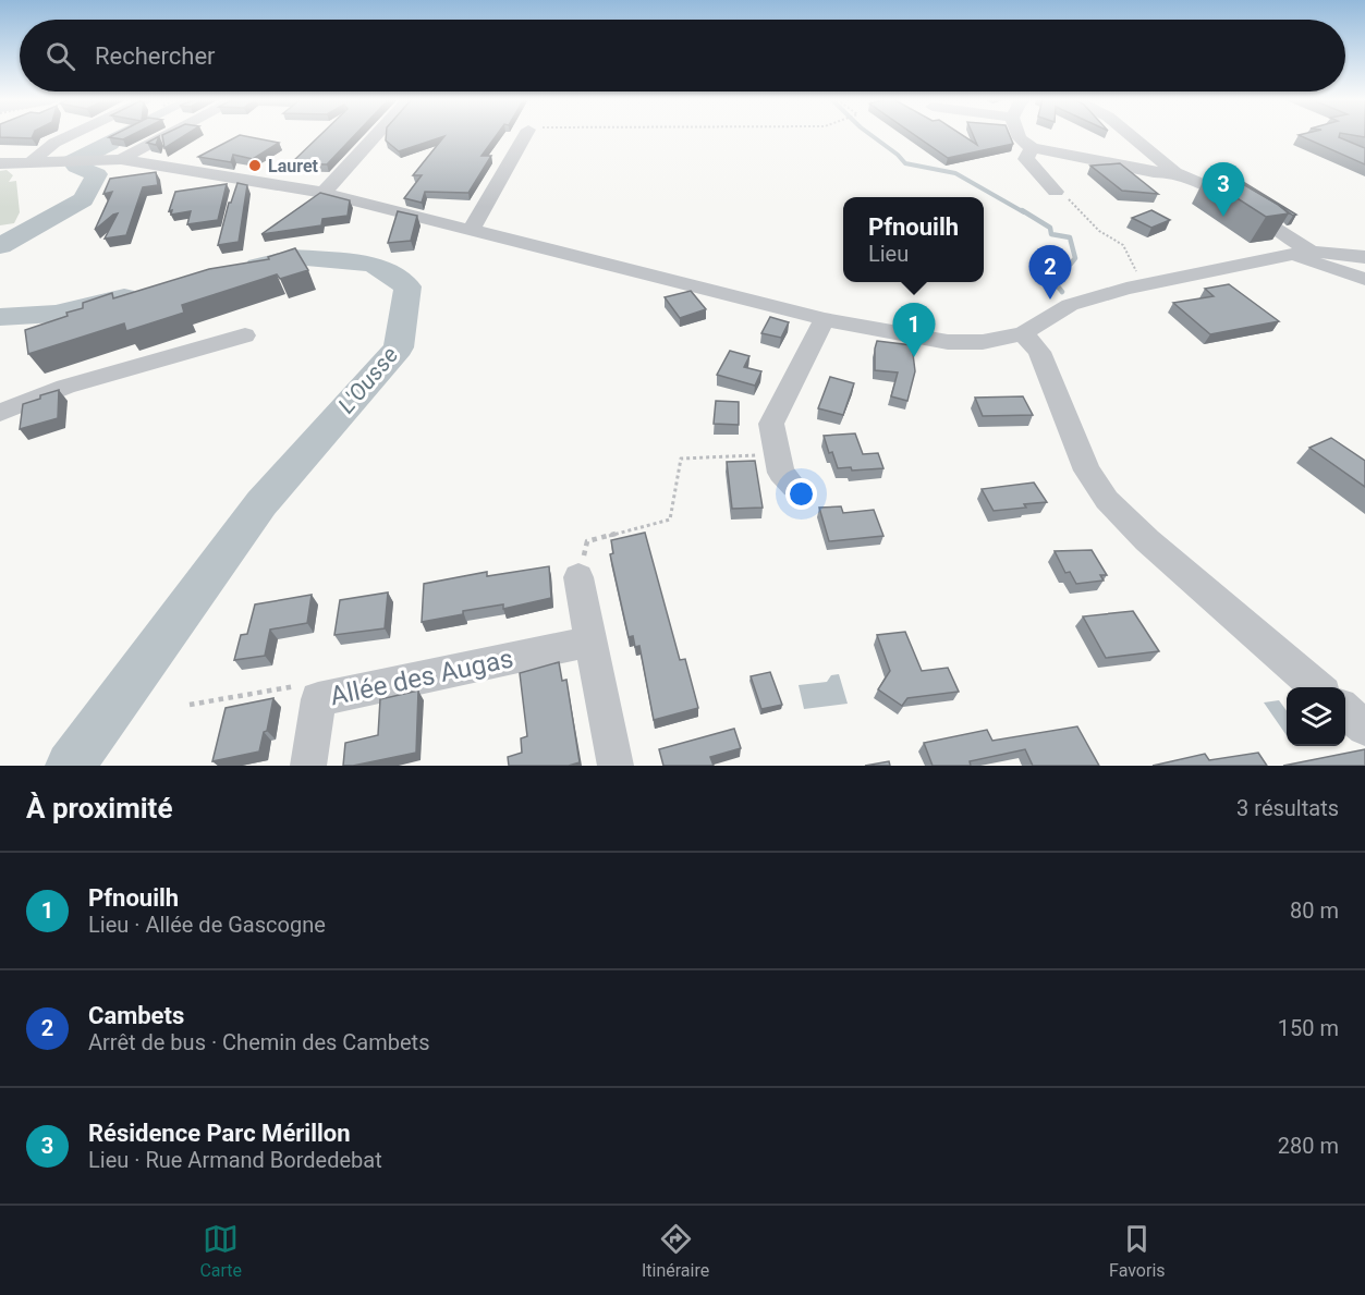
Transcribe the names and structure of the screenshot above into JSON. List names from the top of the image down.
{
  "streets": {
    "street": ["Allée des Augas"]
  },
  "water": ["L'Ousse"],
  "places": ["Lauret"],
  "page": {
    "search": "Rechercher",
    "pins": ["3", "2", "1"],
    "popup": ["Pfnouilh", "Lieu"],
    "heading": ["À proximité", "3 résultats"],
    "list": [
      {
        "mark": "1",
        "name": "Pfnouilh",
        "note": "Lieu · Allée de Gascogne",
        "value": "80 m"
      },
      {
        "mark": "2",
        "name": "Cambets",
        "note": "Arrêt de bus · Chemin des Cambets",
        "value": "150 m"
      },
      {
        "mark": "3",
        "name": "Résidence Parc Mérillon",
        "note": "Lieu · Rue Armand Bordedebat",
        "value": "280 m"
      }
    ],
    "nav": ["Carte", "Itinéraire", "Favoris"]
  }
}
